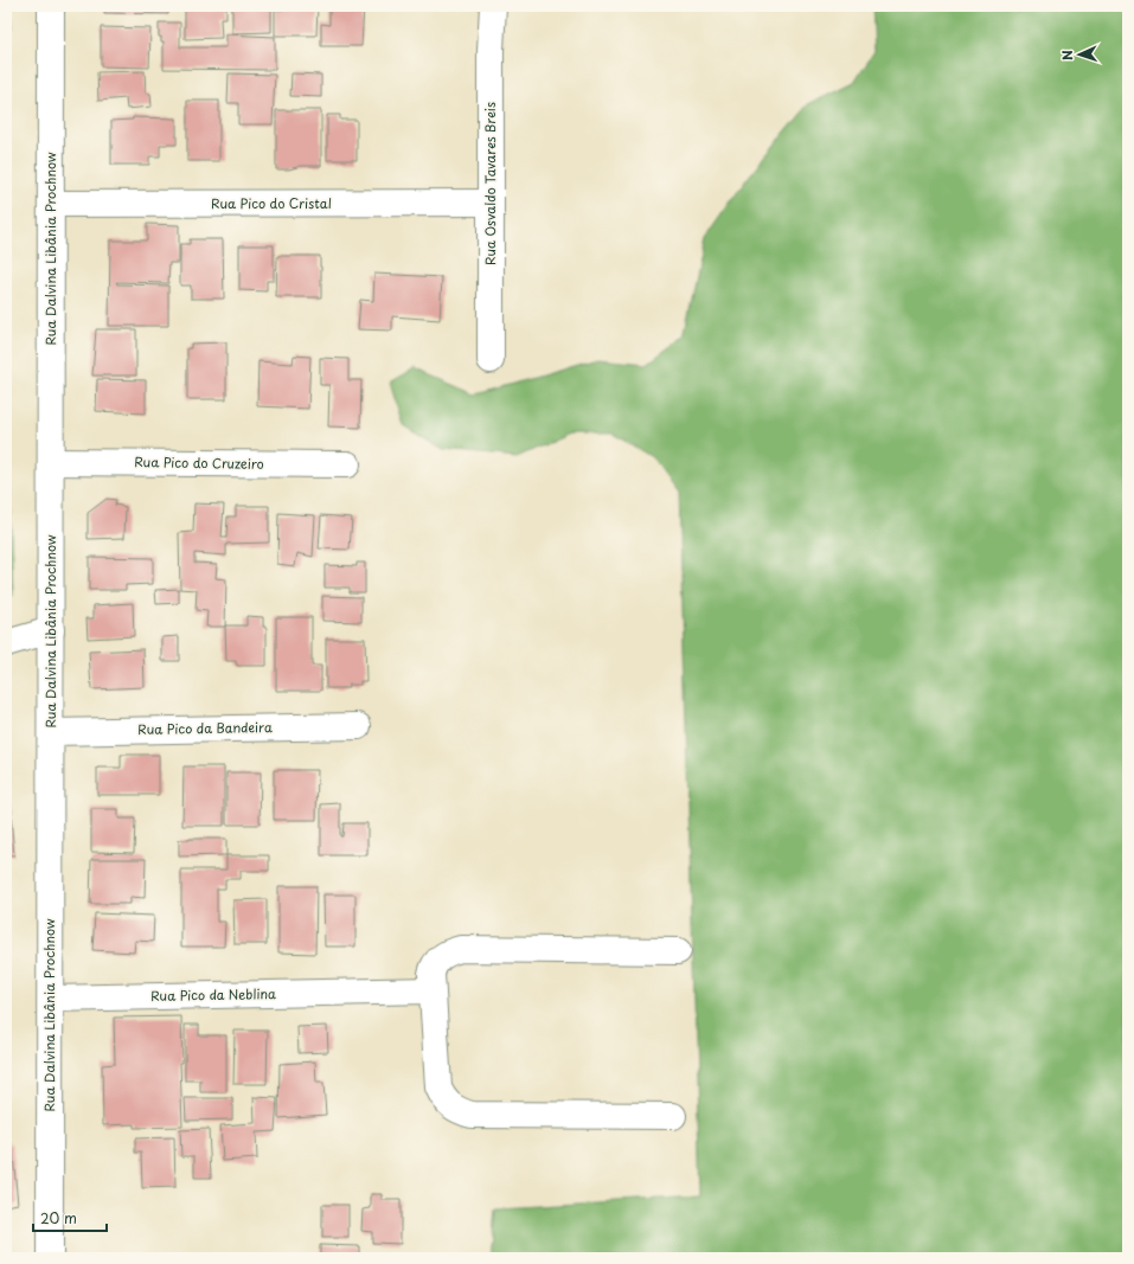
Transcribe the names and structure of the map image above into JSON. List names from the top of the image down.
{
  "streets": {
    "street": [
      "Rua Osvaldo Tavares Breis",
      "Rua Pico do Cristal",
      "Rua Dalvina Libânia Prochnow",
      "Rua Pico do Cruzeiro",
      "Rua Pico da Bandeira",
      "Rua Pico da Neblina"
    ]
  },
  "crossings": [
    ["Rua Osvaldo Tavares Breis", "Rua Pico do Cristal"],
    ["Rua Pico do Cristal", "Rua Dalvina Libânia Prochnow"],
    ["Rua Dalvina Libânia Prochnow", "Rua Pico do Cruzeiro"],
    ["Rua Dalvina Libânia Prochnow", "Rua Pico da Bandeira"],
    ["Rua Dalvina Libânia Prochnow", "Rua Pico da Neblina"]
  ],
  "scale_bar": "20 m",
  "north": "left"
}
